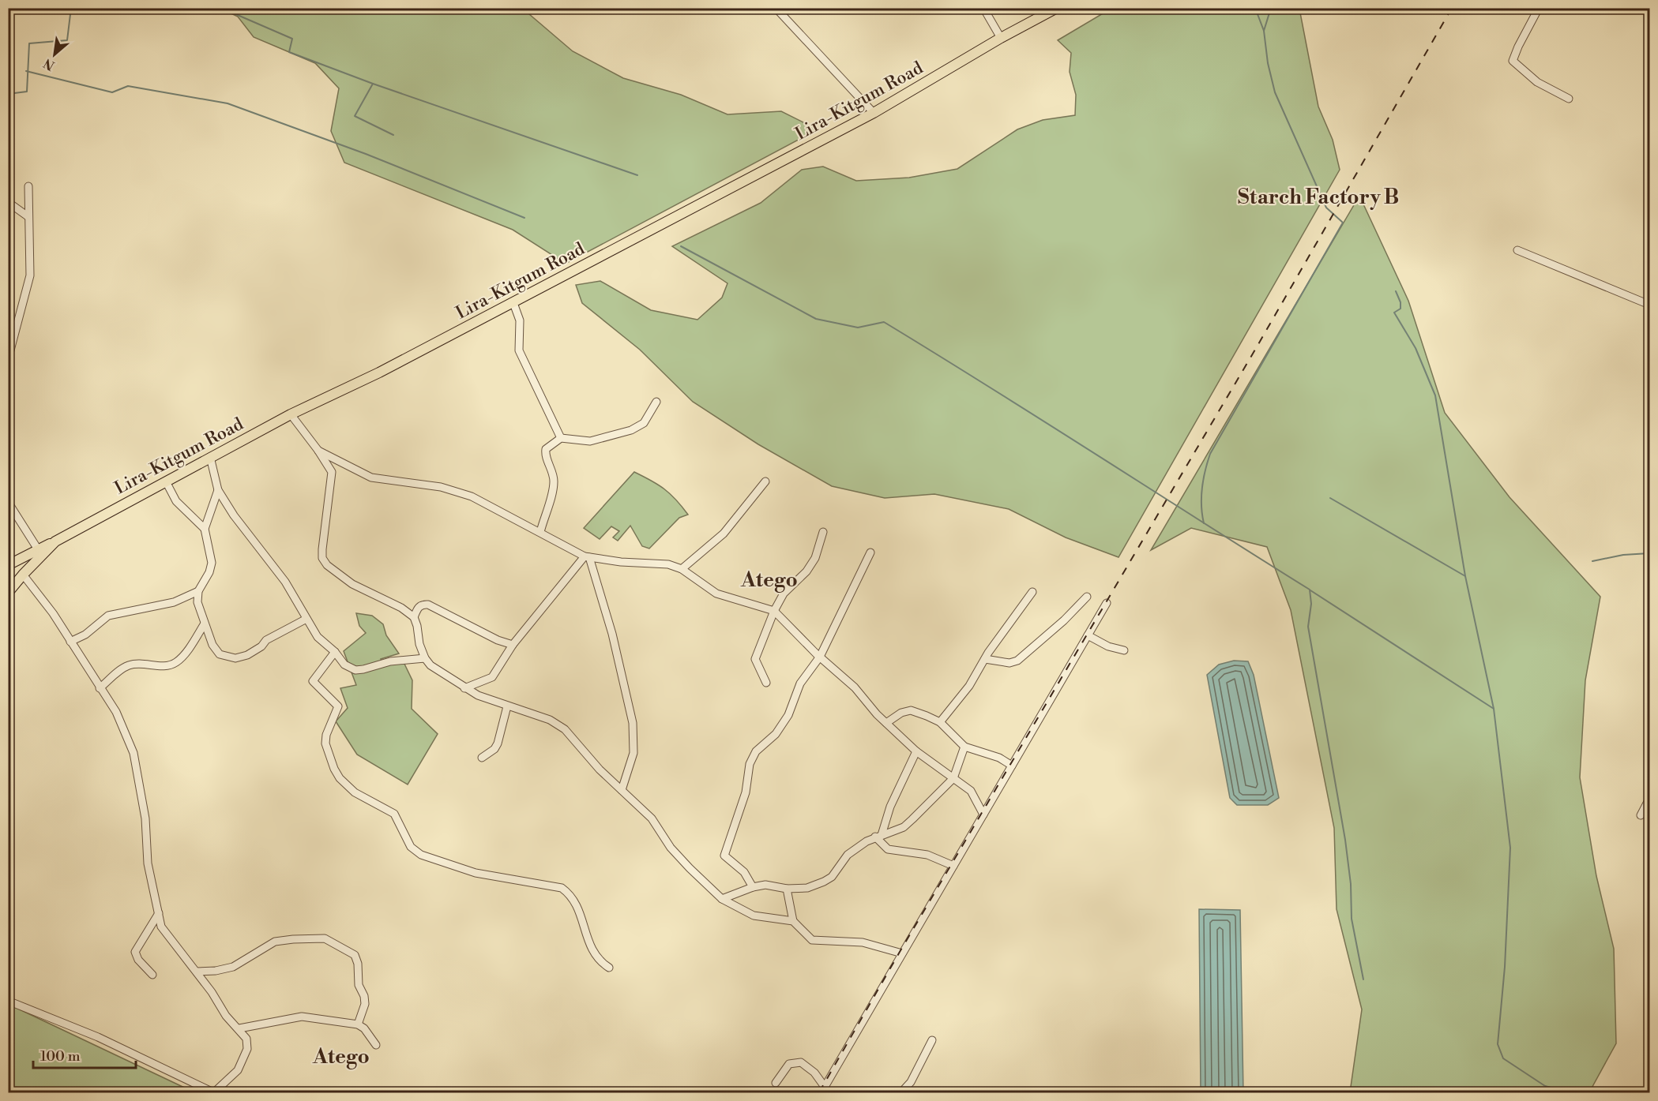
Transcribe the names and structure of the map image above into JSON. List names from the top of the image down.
{
  "streets": {
    "main road": ["Lira-Kitgum Road"]
  },
  "districts": ["Starch Factory B", "Atego", "Atego"],
  "scale_bar": "100 m",
  "north": "bottom left"
}
